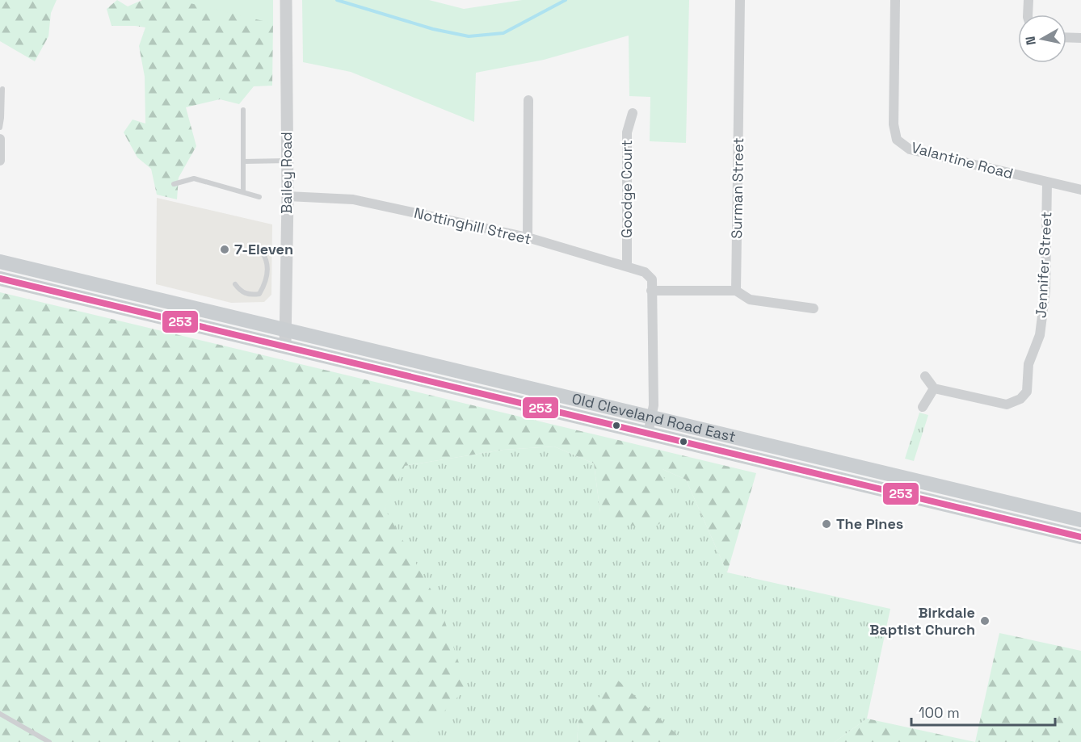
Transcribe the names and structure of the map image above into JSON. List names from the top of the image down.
{
  "streets": {
    "main road": ["Old Cleveland Road East"],
    "street": [
      "Valantine Road",
      "Bailey Road",
      "Surman Street",
      "Goodge Court",
      "Nottinghill Street",
      "Jennifer Street"
    ]
  },
  "crossings": [
    ["Valantine Road", "Jennifer Street"],
    ["Bailey Road", "Nottinghill Street"],
    ["Bailey Road", "Old Cleveland Road East"],
    ["Goodge Court", "Nottinghill Street"]
  ],
  "places": ["7-Eleven", "The Pines", "Birkdale Baptist Church"],
  "lines": ["transit line 253"],
  "scale_bar": "100 m",
  "north": "left"
}
